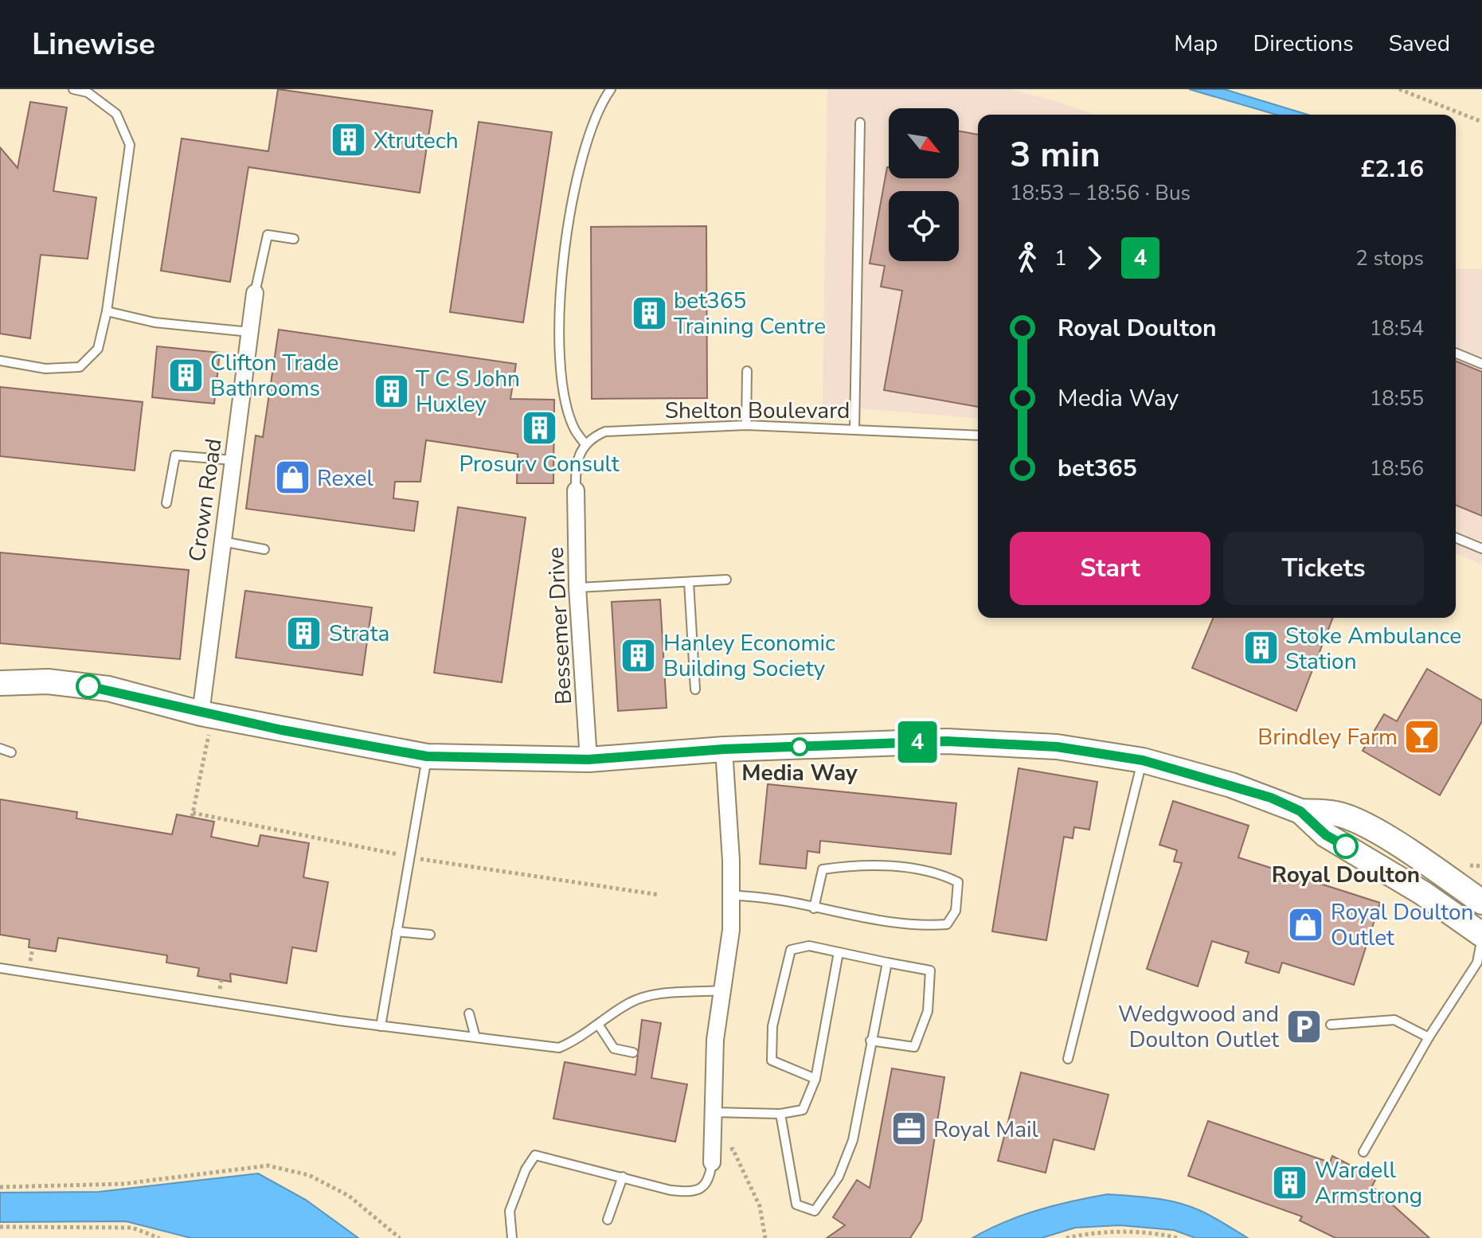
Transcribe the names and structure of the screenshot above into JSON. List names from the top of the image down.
{
  "streets": {
    "street": ["Crown Road", "Bessemer Drive"],
    "lane": ["Shelton Boulevard"]
  },
  "places": {
    "building": [
      "Xtrutech",
      "bet365 Training Centre",
      "Clifton Trade Bathrooms",
      "T C S John Huxley",
      "Prosurv Consult",
      "Strata",
      "Stoke Ambulance Station",
      "Hanley Economic Building Society",
      "Wardell Armstrong"
    ],
    "shop": ["Rexel", "Royal Doulton Outlet"],
    "bar": ["Brindley Farm"],
    "other": ["Media Way", "Royal Doulton"],
    "parking": ["Wedgwood and Doulton Outlet"],
    "office": ["Royal Mail"]
  },
  "lines": ["bus line 4"],
  "north": "bottom right",
  "page": {
    "header": "Linewise",
    "nav": ["Map", "Directions", "Saved"],
    "on_map": "4",
    "heading": ["3 min", "18:53 – 18:56 · Bus", "£2.16"],
    "legs": ["1", "4", "2 stops"],
    "list": [
      {
        "name": "Royal Doulton",
        "value": "18:54"
      },
      {
        "name": "Media Way",
        "value": "18:55"
      },
      {
        "name": "bet365",
        "value": "18:56"
      }
    ],
    "buttons": ["Start", "Tickets"]
  }
}
